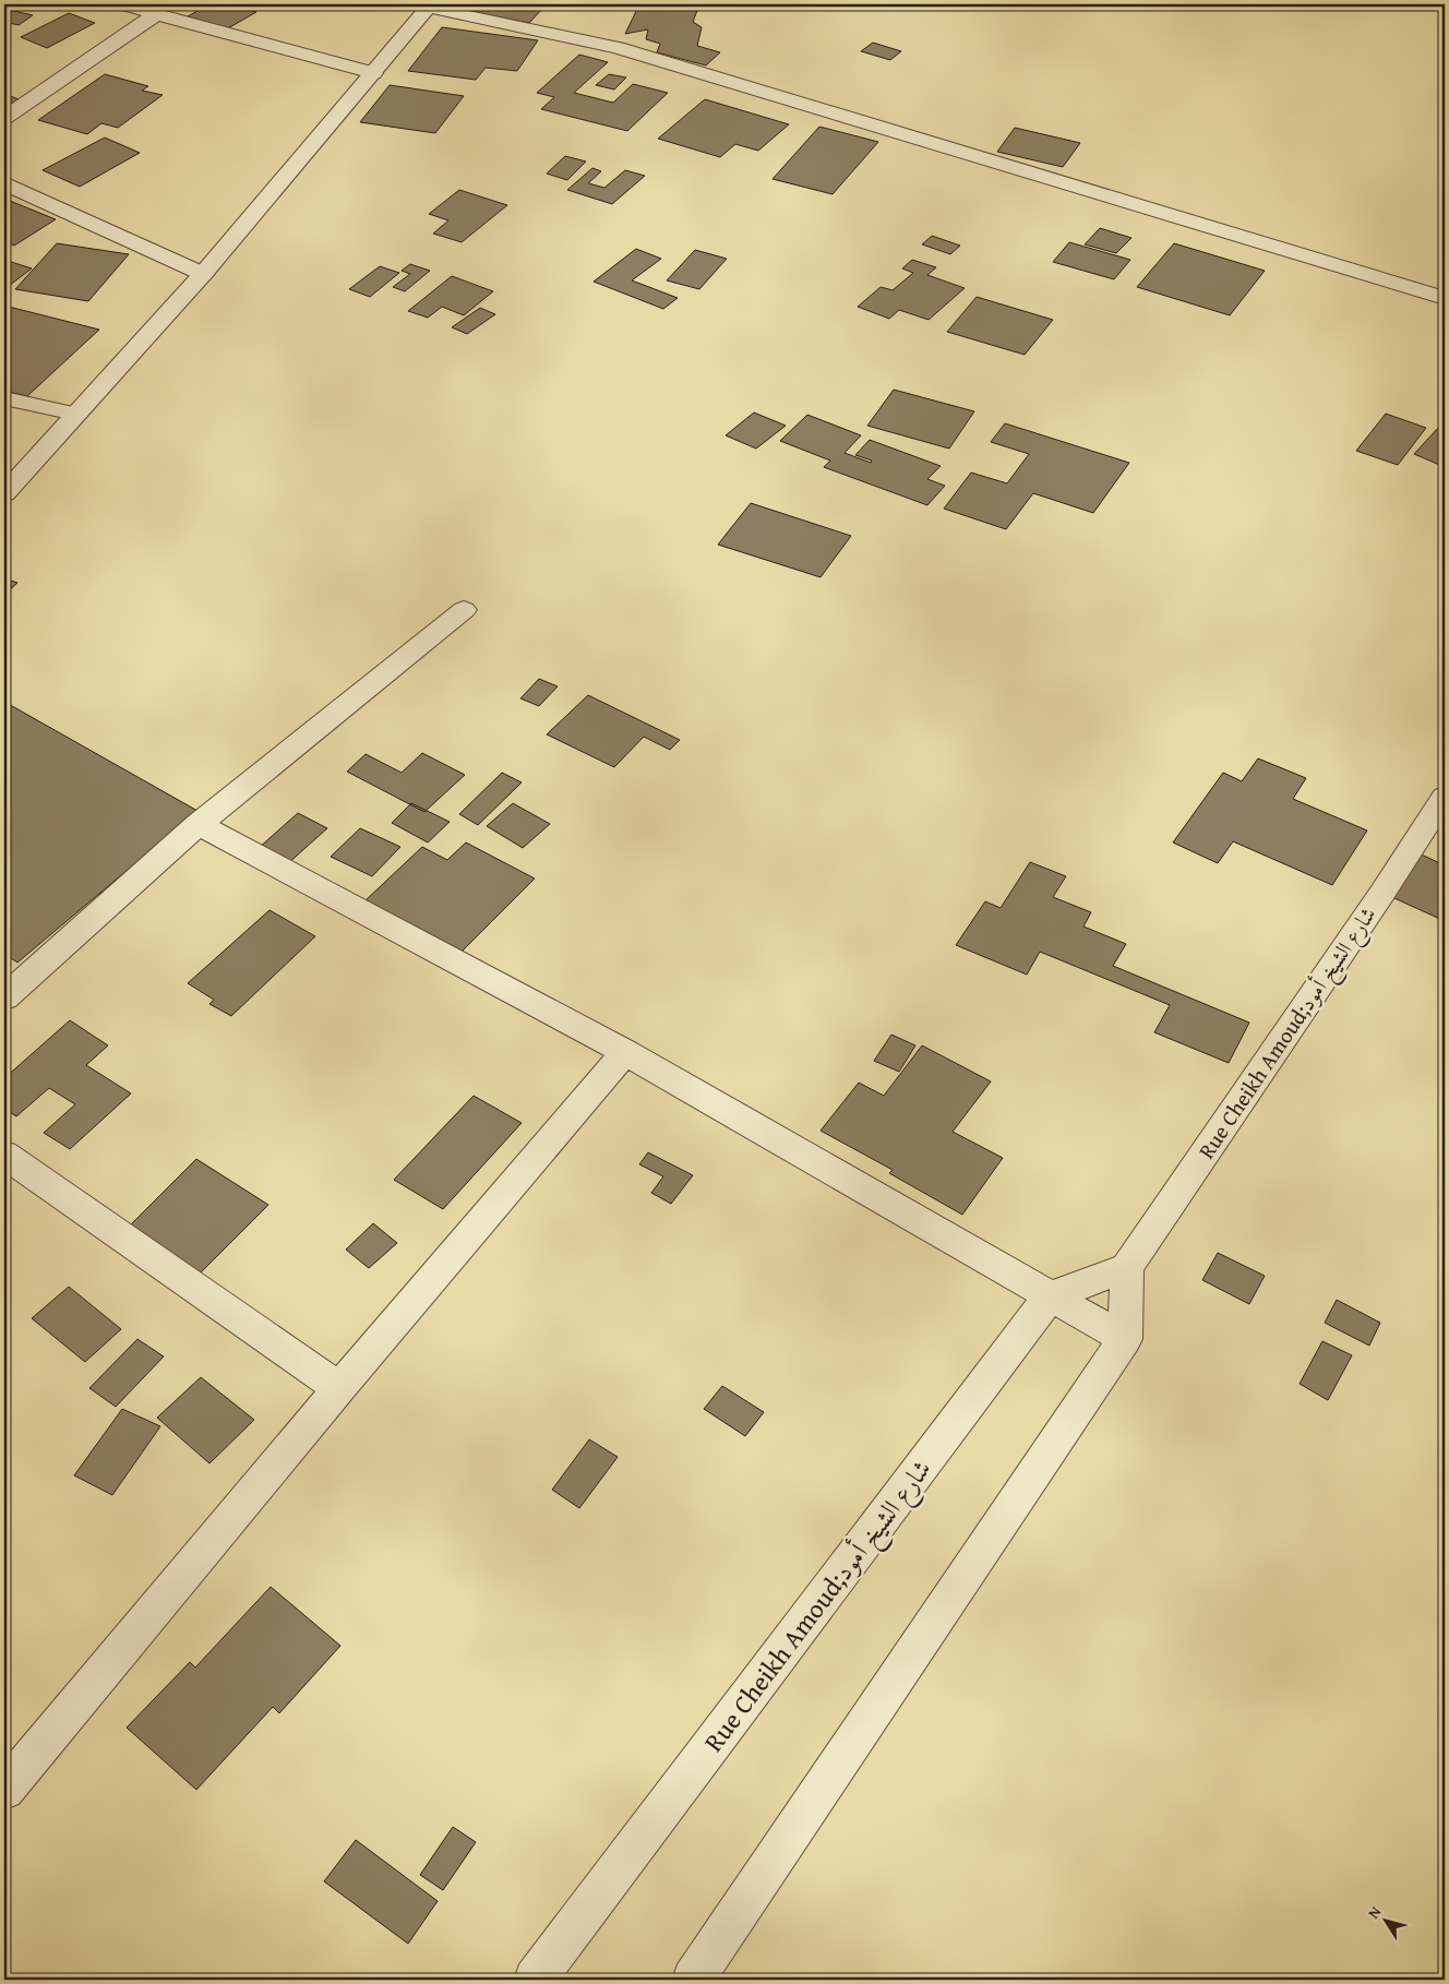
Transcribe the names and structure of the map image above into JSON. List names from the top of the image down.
{
  "streets": {
    "street": ["Rue Cheikh Amoud;شارع الشيخ أمود"]
  },
  "north": "top left"
}
